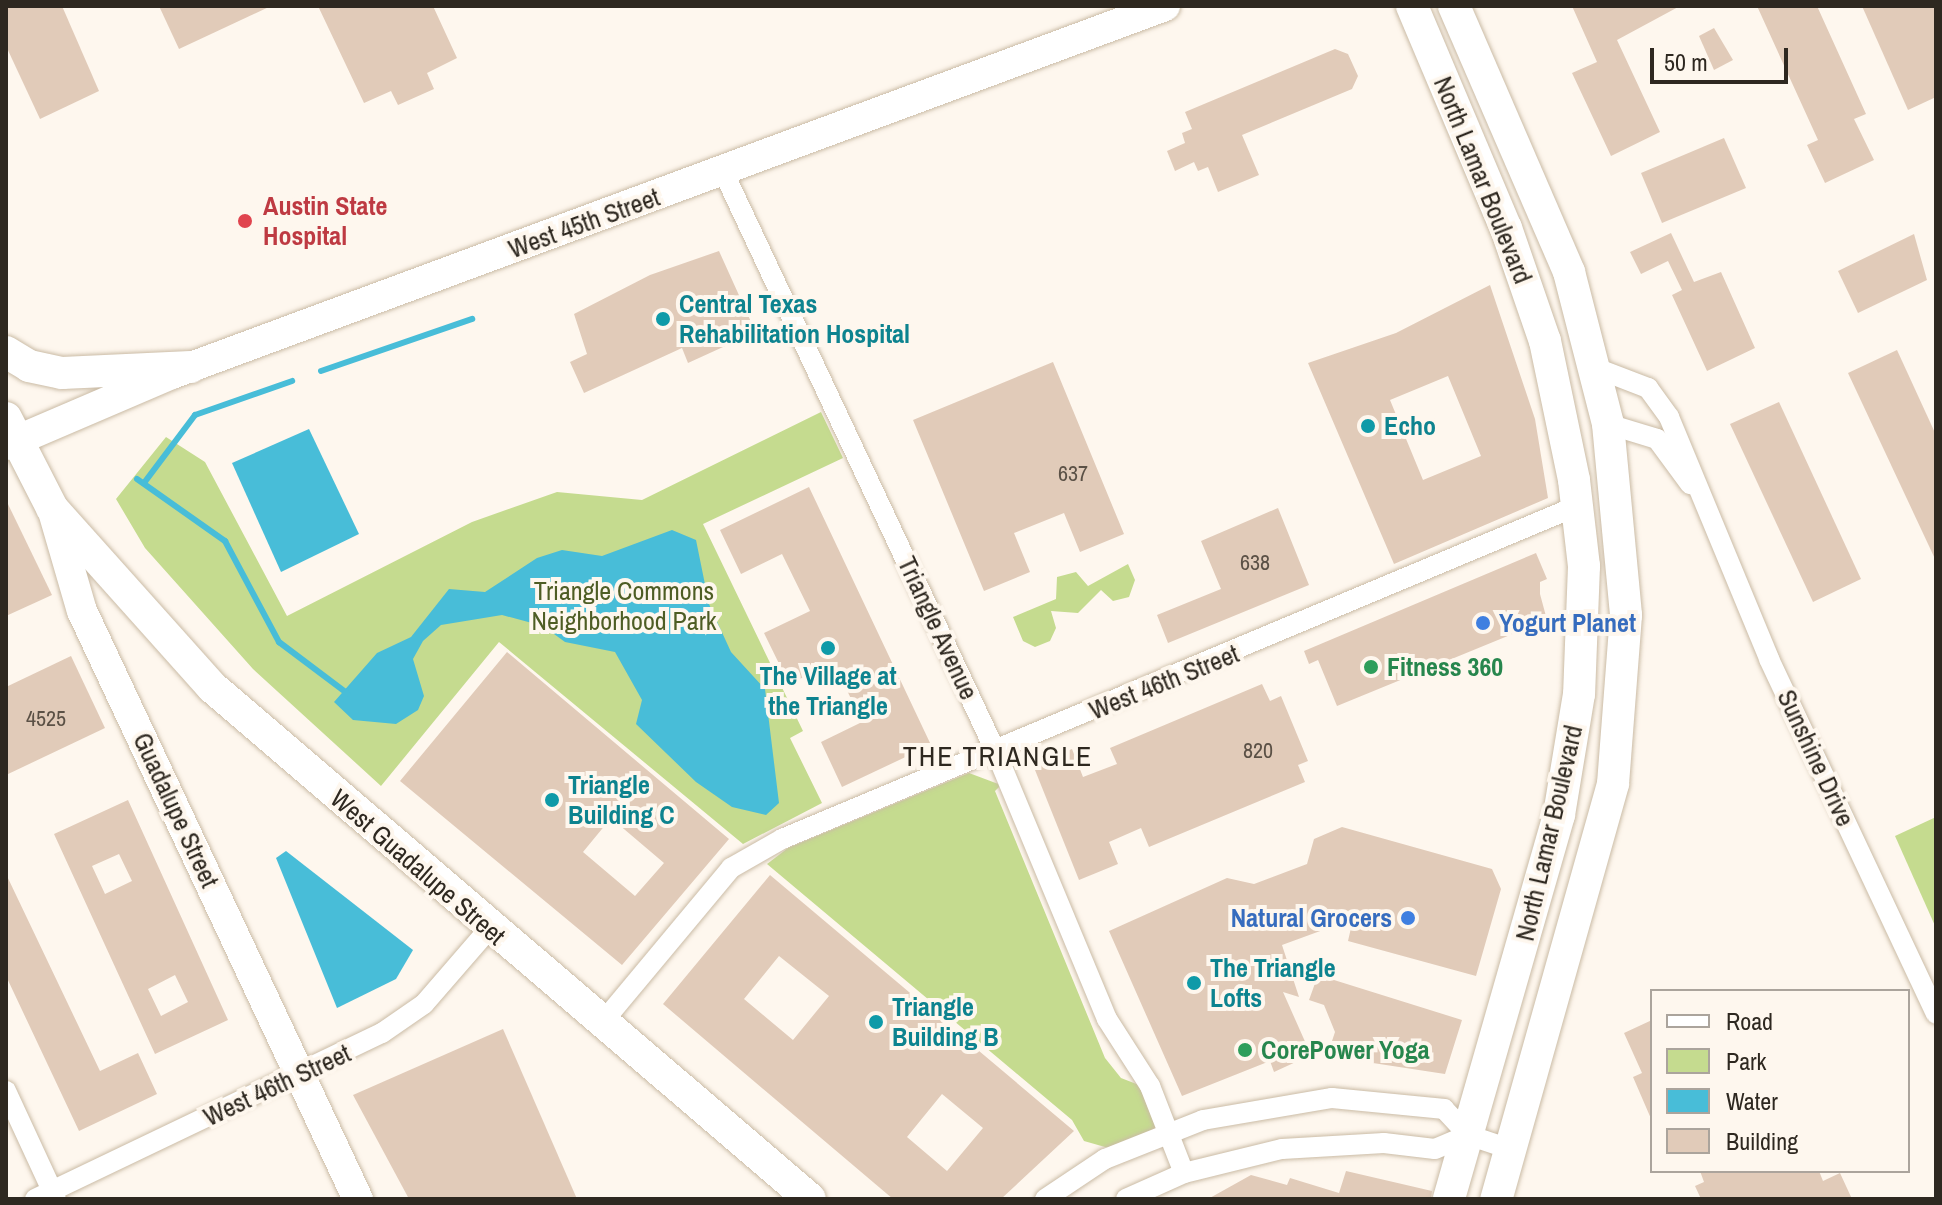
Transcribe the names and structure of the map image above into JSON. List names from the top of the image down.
{
  "streets": {
    "main road": [
      "North Lamar Boulevard",
      "West 45th Street",
      "Guadalupe Street",
      "West Guadalupe Street"
    ],
    "street": ["Triangle Avenue", "West 46th Street", "Sunshine Drive"]
  },
  "crossings": [
    ["North Lamar Boulevard", "West 46th Street"],
    ["North Lamar Boulevard", "Sunshine Drive"],
    ["West 45th Street", "Triangle Avenue"],
    ["West 45th Street", "Guadalupe Street"],
    ["Triangle Avenue", "West 46th Street"],
    ["West 46th Street", "Guadalupe Street"],
    ["West 46th Street", "West Guadalupe Street"],
    ["Guadalupe Street", "West Guadalupe Street"]
  ],
  "districts": ["THE TRIANGLE"],
  "parks": ["Triangle Commons Neighborhood Park"],
  "places": [
    "Austin State Hospital",
    "Central Texas Rehabilitation Hospital",
    "Echo",
    "Yogurt Planet",
    "The Village at the Triangle",
    "Fitness 360",
    "Triangle Building C",
    "Natural Grocers",
    "The Triangle Lofts",
    "Triangle Building B",
    "CorePower Yoga"
  ],
  "house_numbers": [
    "637",
    "638",
    "4525",
    "820"
  ],
  "legend": [
    "Road",
    "Park",
    "Water",
    "Building"
  ],
  "scale_bar": "50 m"
}
